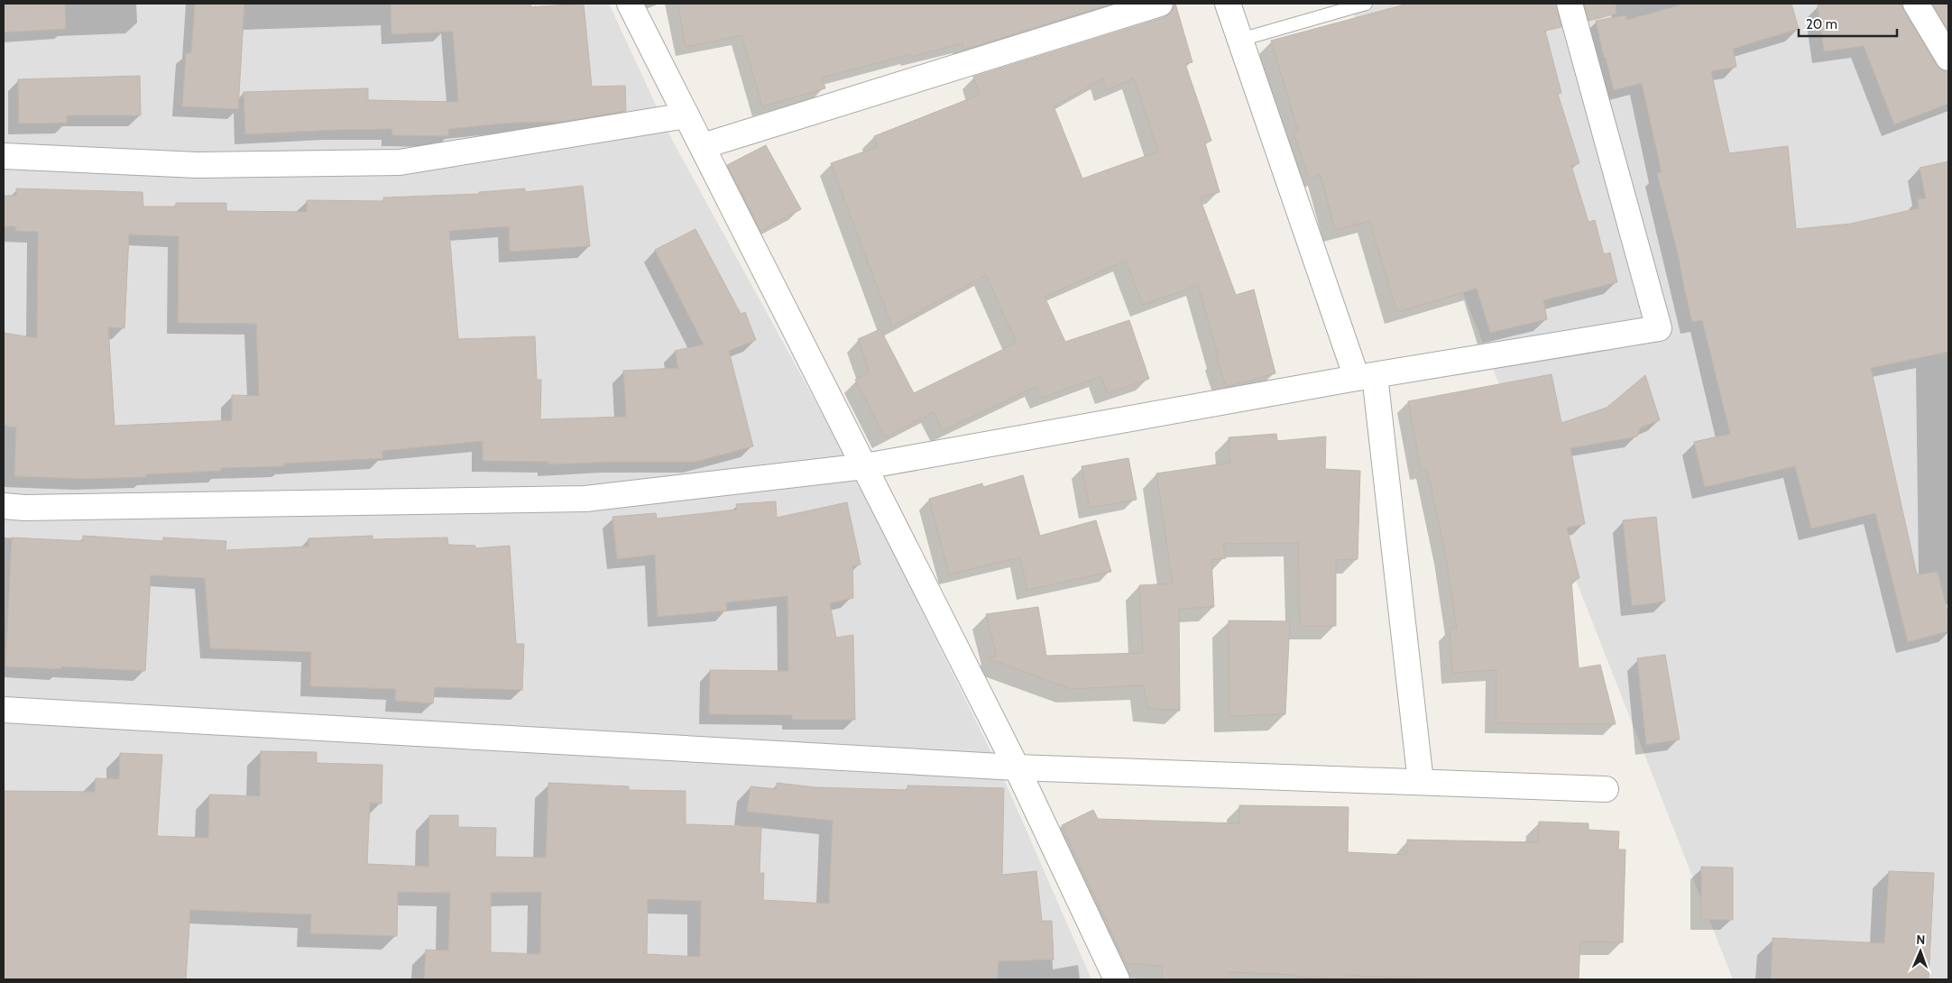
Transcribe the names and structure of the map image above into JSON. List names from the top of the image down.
{
  "scale_bar": "20 m",
  "north": "top"
}
